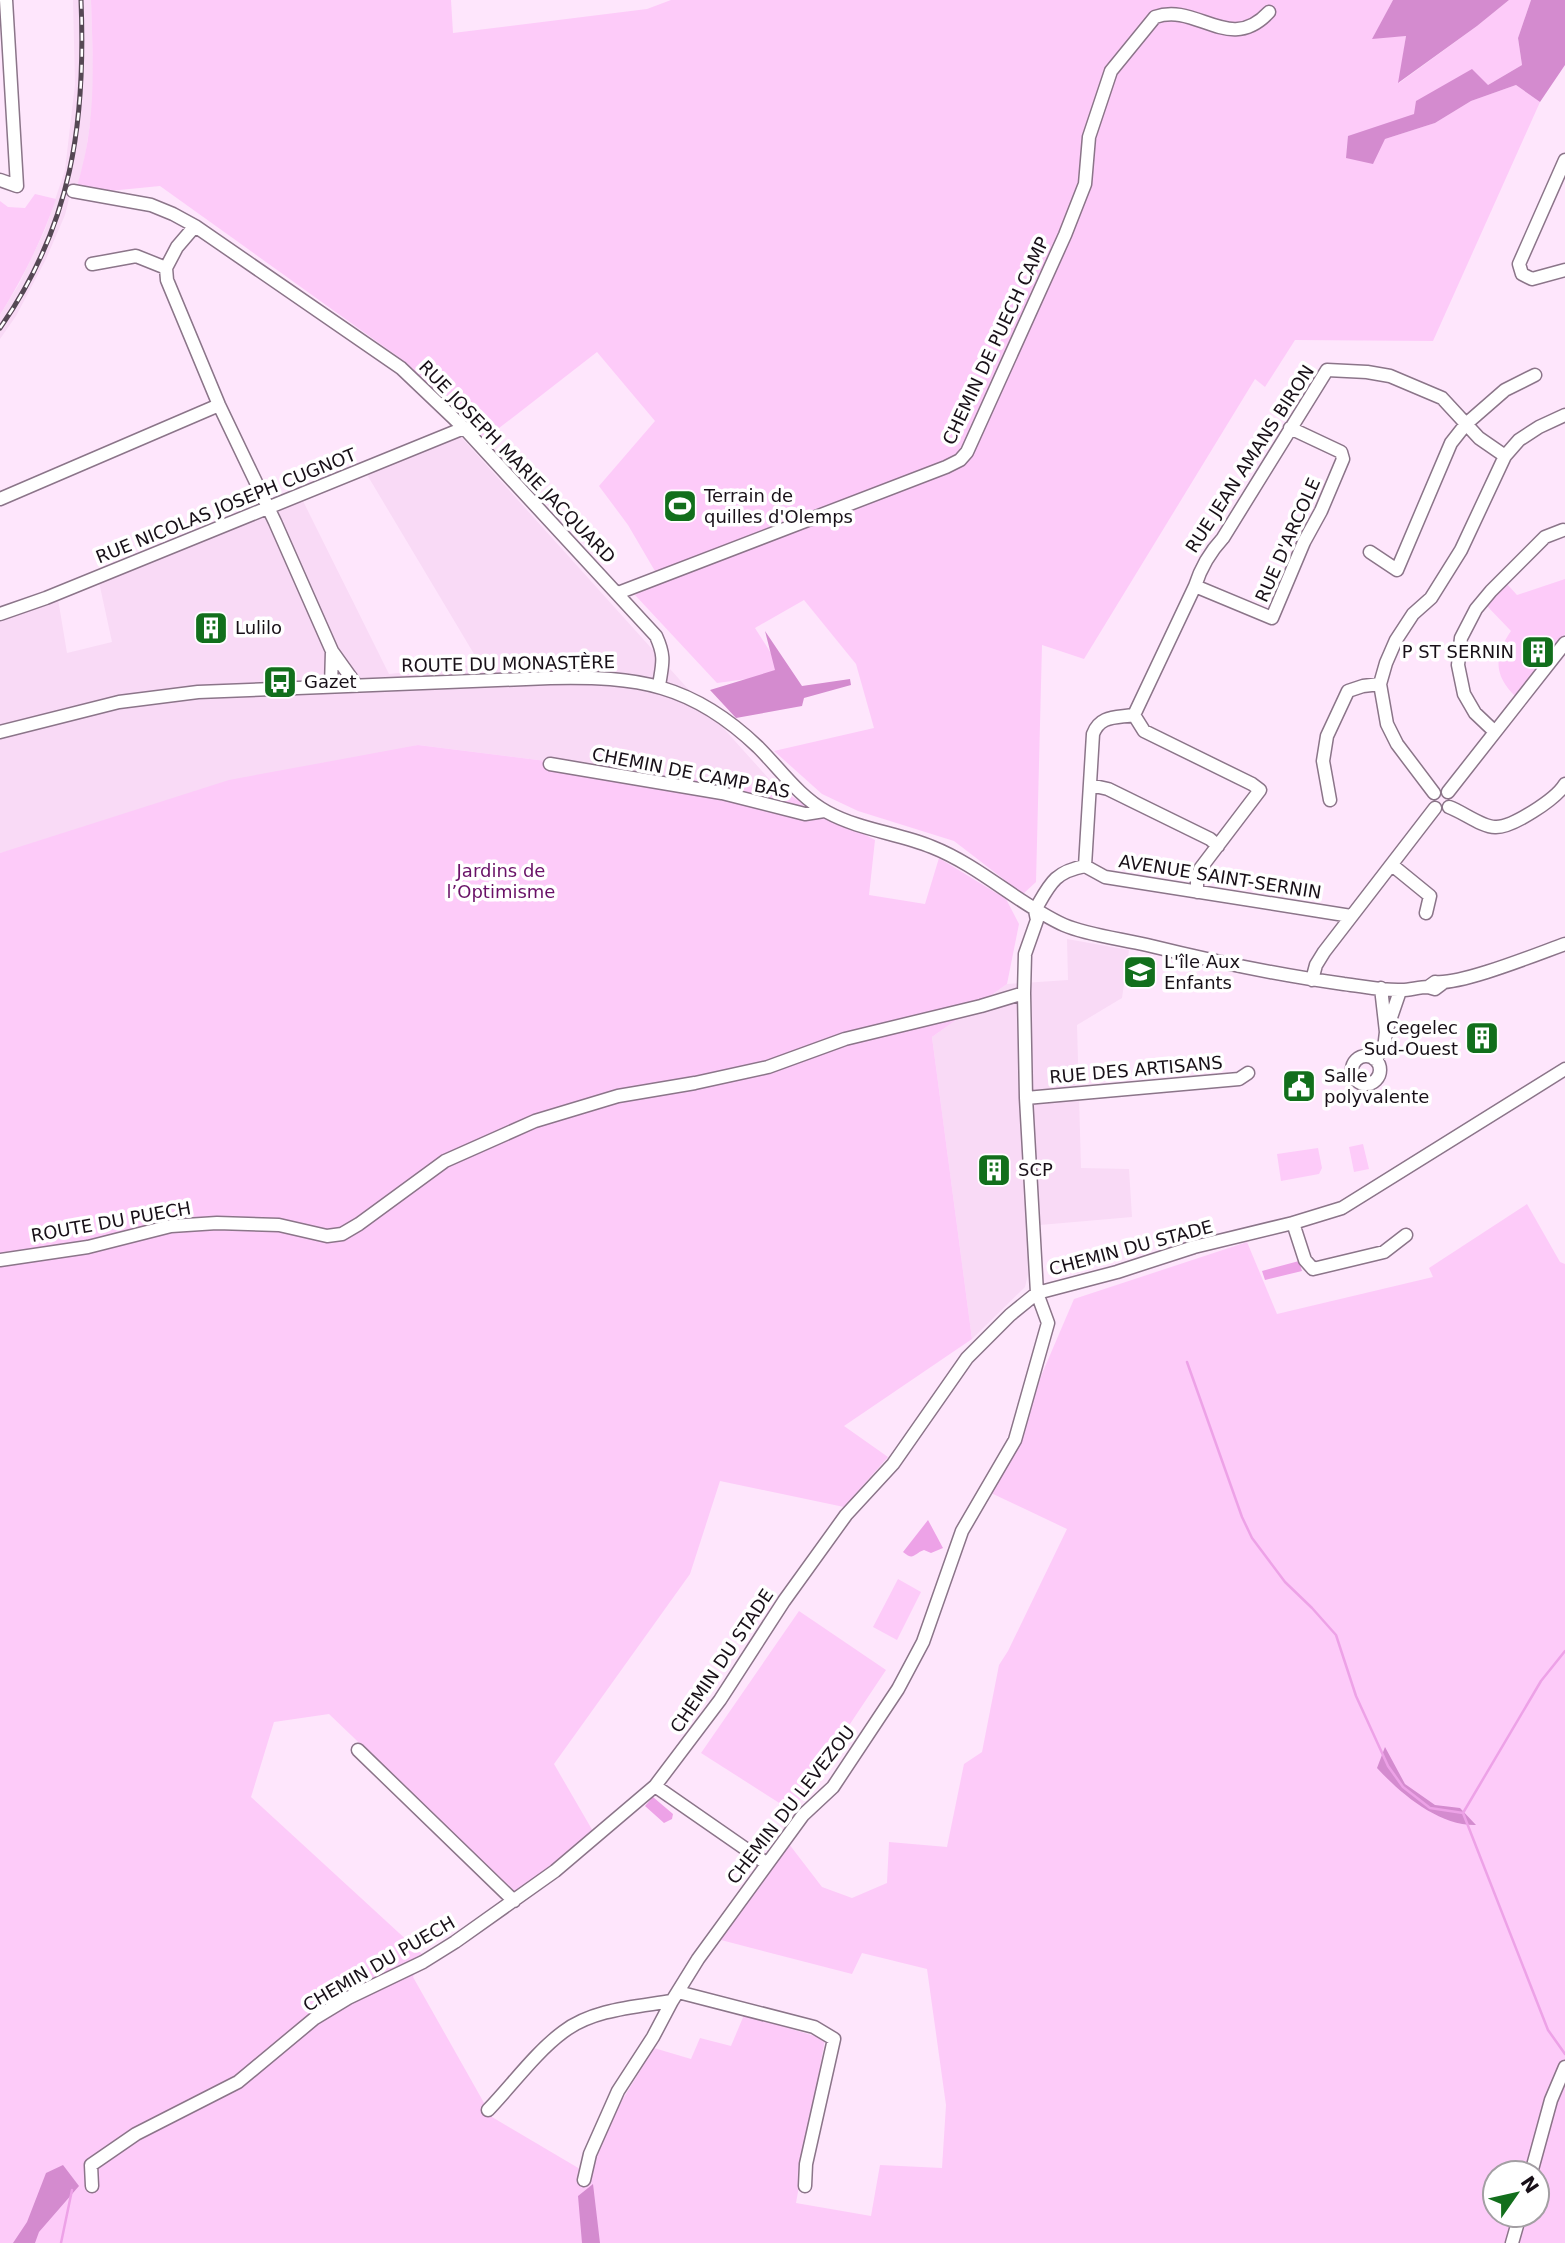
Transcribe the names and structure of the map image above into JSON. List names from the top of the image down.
{
  "streets": {
    "street": [
      "CHEMIN DE PUECH CAMP",
      "RUE JEAN AMANS BIRON",
      "RUE JOSEPH MARIE JACQUARD",
      "RUE NICOLAS JOSEPH CUGNOT",
      "RUE D'ARCOLE",
      "ROUTE DU MONASTÈRE",
      "CHEMIN DE CAMP BAS",
      "AVENUE SAINT-SERNIN",
      "RUE DES ARTISANS",
      "ROUTE DU PUECH",
      "CHEMIN DU STADE",
      "CHEMIN DU LEVEZOU",
      "CHEMIN DU PUECH"
    ]
  },
  "crossings": [
    ["CHEMIN DE PUECH CAMP", "RUE JOSEPH MARIE JACQUARD"],
    ["RUE JEAN AMANS BIRON", "RUE D'ARCOLE"],
    ["RUE JOSEPH MARIE JACQUARD", "RUE NICOLAS JOSEPH CUGNOT"],
    ["RUE JOSEPH MARIE JACQUARD", "ROUTE DU MONASTÈRE"],
    ["ROUTE DU MONASTÈRE", "CHEMIN DE CAMP BAS"],
    ["CHEMIN DU STADE", "CHEMIN DU LEVEZOU"],
    ["CHEMIN DU STADE", "CHEMIN DU PUECH"]
  ],
  "parks": ["Jardins de l’Optimisme"],
  "places": {
    "sports": ["Terrain de quilles d'Olemps"],
    "building": [
      "Lulilo",
      "P ST SERNIN",
      "Cegelec Sud-Ouest",
      "SCP"
    ],
    "bus stop": ["Gazet"],
    "school or university": ["L'île Aux Enfants"],
    "public building": ["Salle polyvalente"]
  },
  "north": "top right"
}
